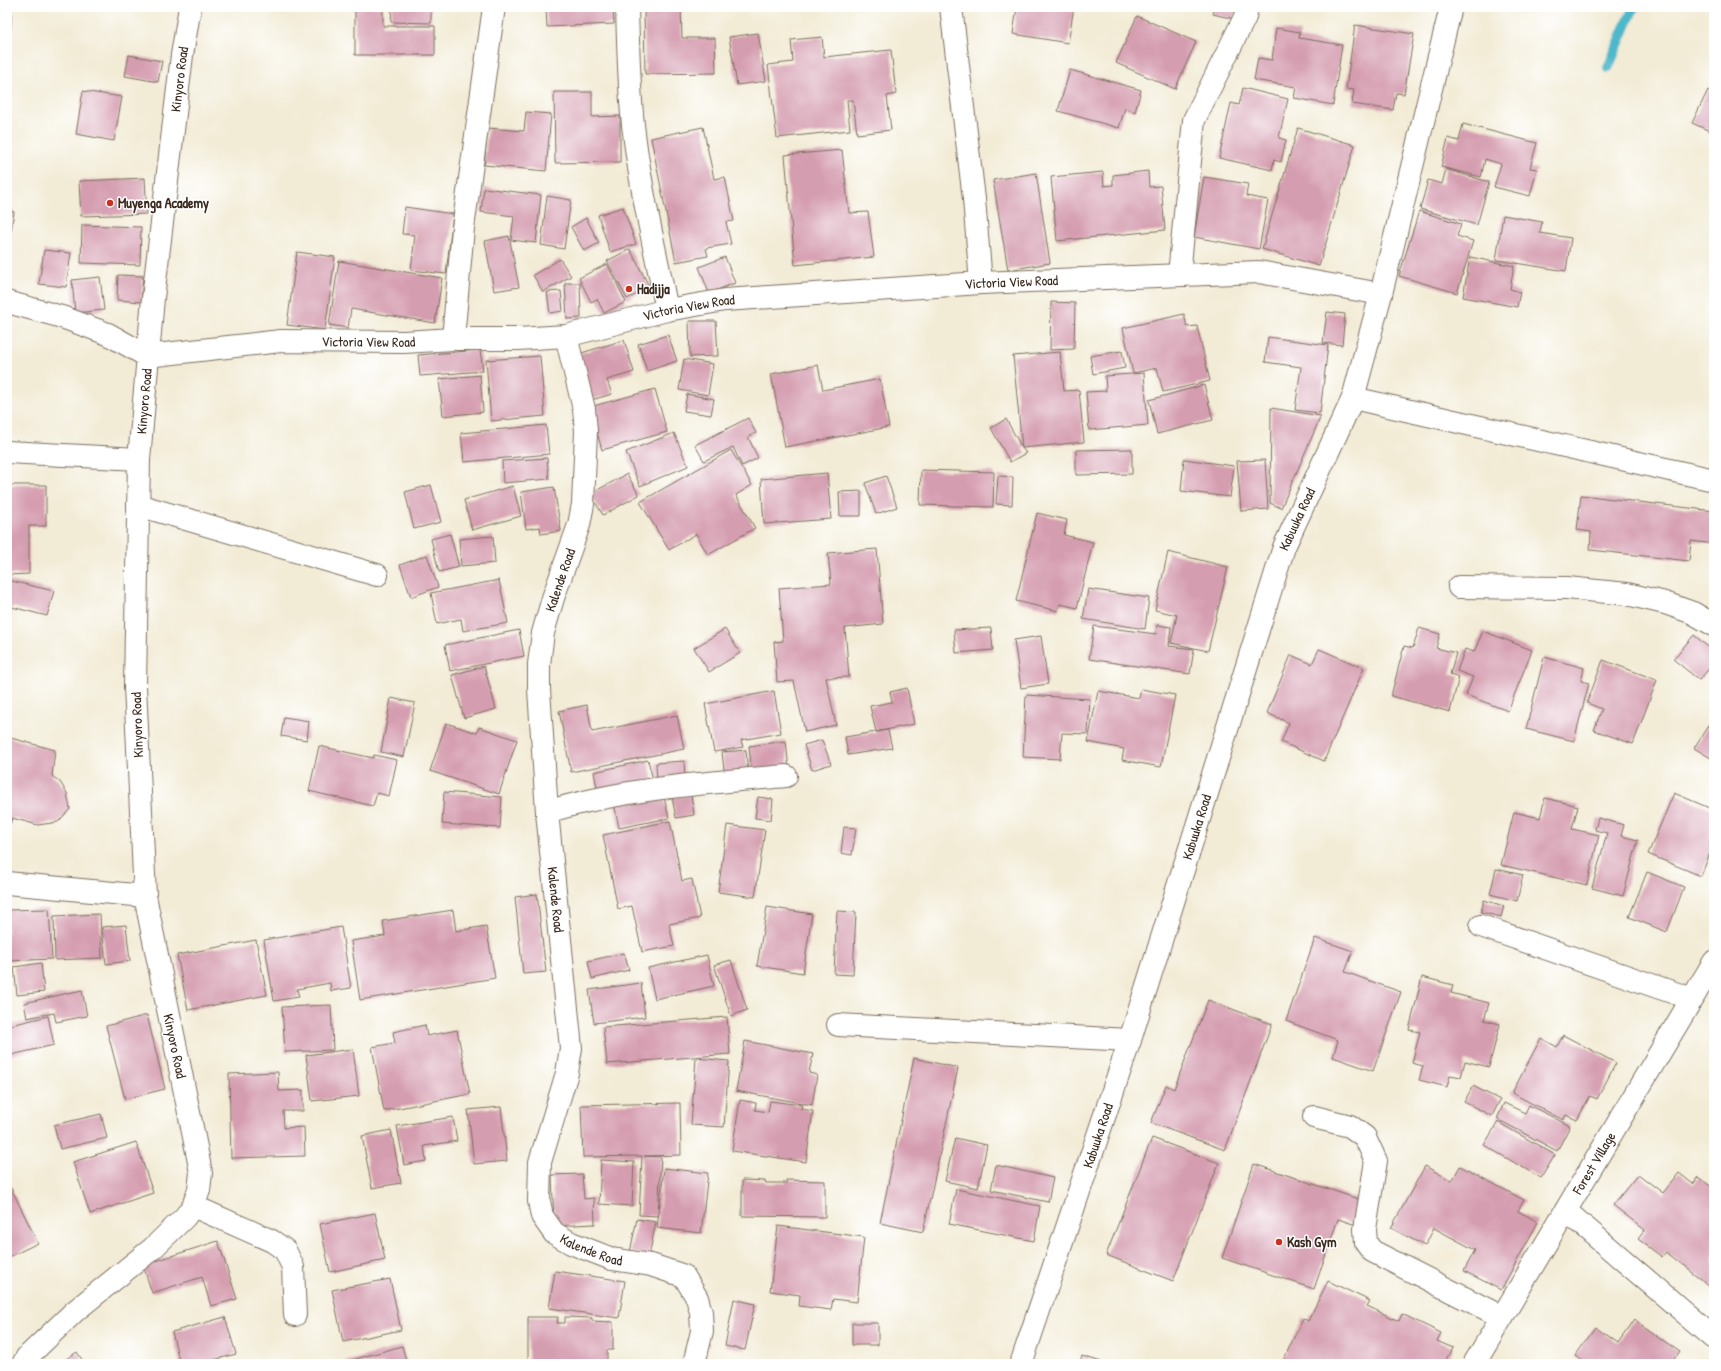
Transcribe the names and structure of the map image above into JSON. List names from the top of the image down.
{
  "streets": {
    "street": [
      "Kinyoro Road",
      "Victoria View Road",
      "Kabuuka Road",
      "Kalende Road",
      "Forest Village"
    ]
  },
  "crossings": [
    ["Kinyoro Road", "Victoria View Road"],
    ["Victoria View Road", "Kabuuka Road"],
    ["Victoria View Road", "Kalende Road"]
  ],
  "places": ["Muyenga Academy", "Hadijja", "Kash Gym"]
}
